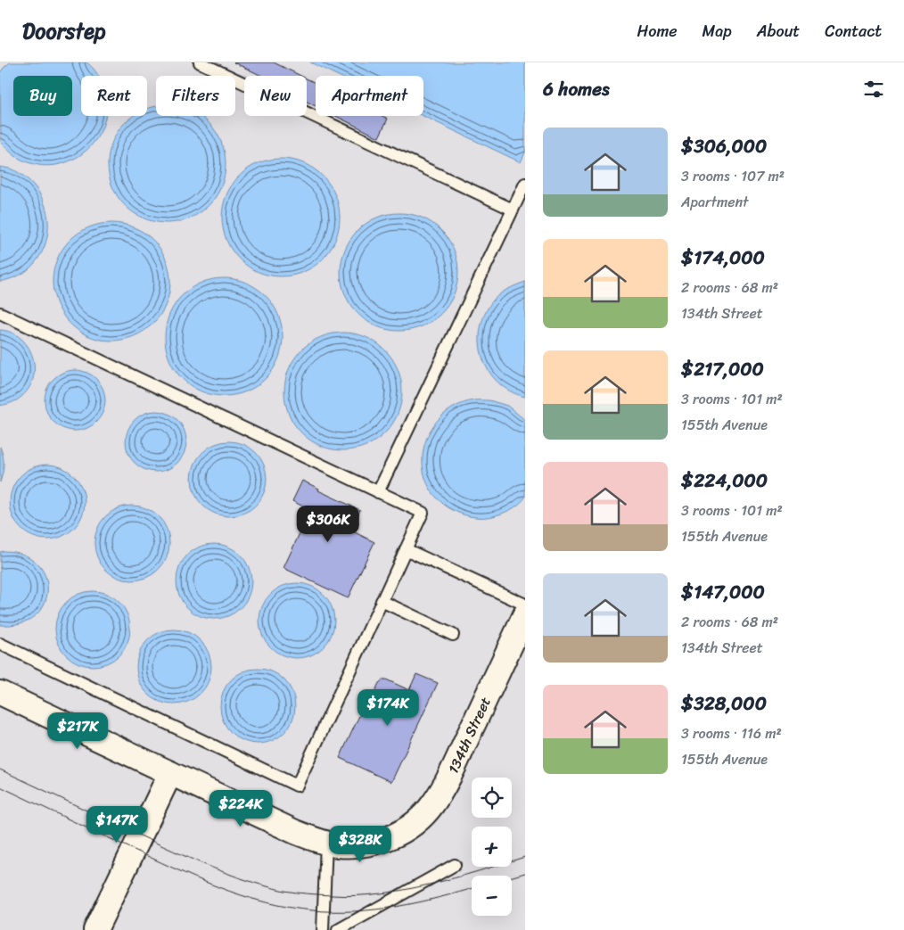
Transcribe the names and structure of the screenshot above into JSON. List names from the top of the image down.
{
  "streets": {
    "street": ["134th Street"]
  },
  "page": {
    "header": "Doorstep",
    "nav": [
      "Home",
      "Map",
      "About",
      "Contact"
    ],
    "heading": "6 homes",
    "chip": [
      "Buy",
      "Rent",
      "Filters",
      "New",
      "Apartment"
    ],
    "list": [
      {
        "name": "$306,000",
        "note": "3 rooms · 107 m² · Apartment"
      },
      {
        "name": "$174,000",
        "note": "2 rooms · 68 m² · 134th Street"
      },
      {
        "name": "$217,000",
        "note": "3 rooms · 101 m² · 155th Avenue"
      },
      {
        "name": "$224,000",
        "note": "3 rooms · 101 m² · 155th Avenue"
      },
      {
        "name": "$147,000",
        "note": "2 rooms · 68 m² · 134th Street"
      },
      {
        "name": "$328,000",
        "note": "3 rooms · 116 m² · 155th Avenue"
      }
    ],
    "price": [
      "$306K",
      "$174K",
      "$217K",
      "$224K",
      "$147K",
      "$328K"
    ],
    "map_buttons": ["+", "−"]
  }
}
